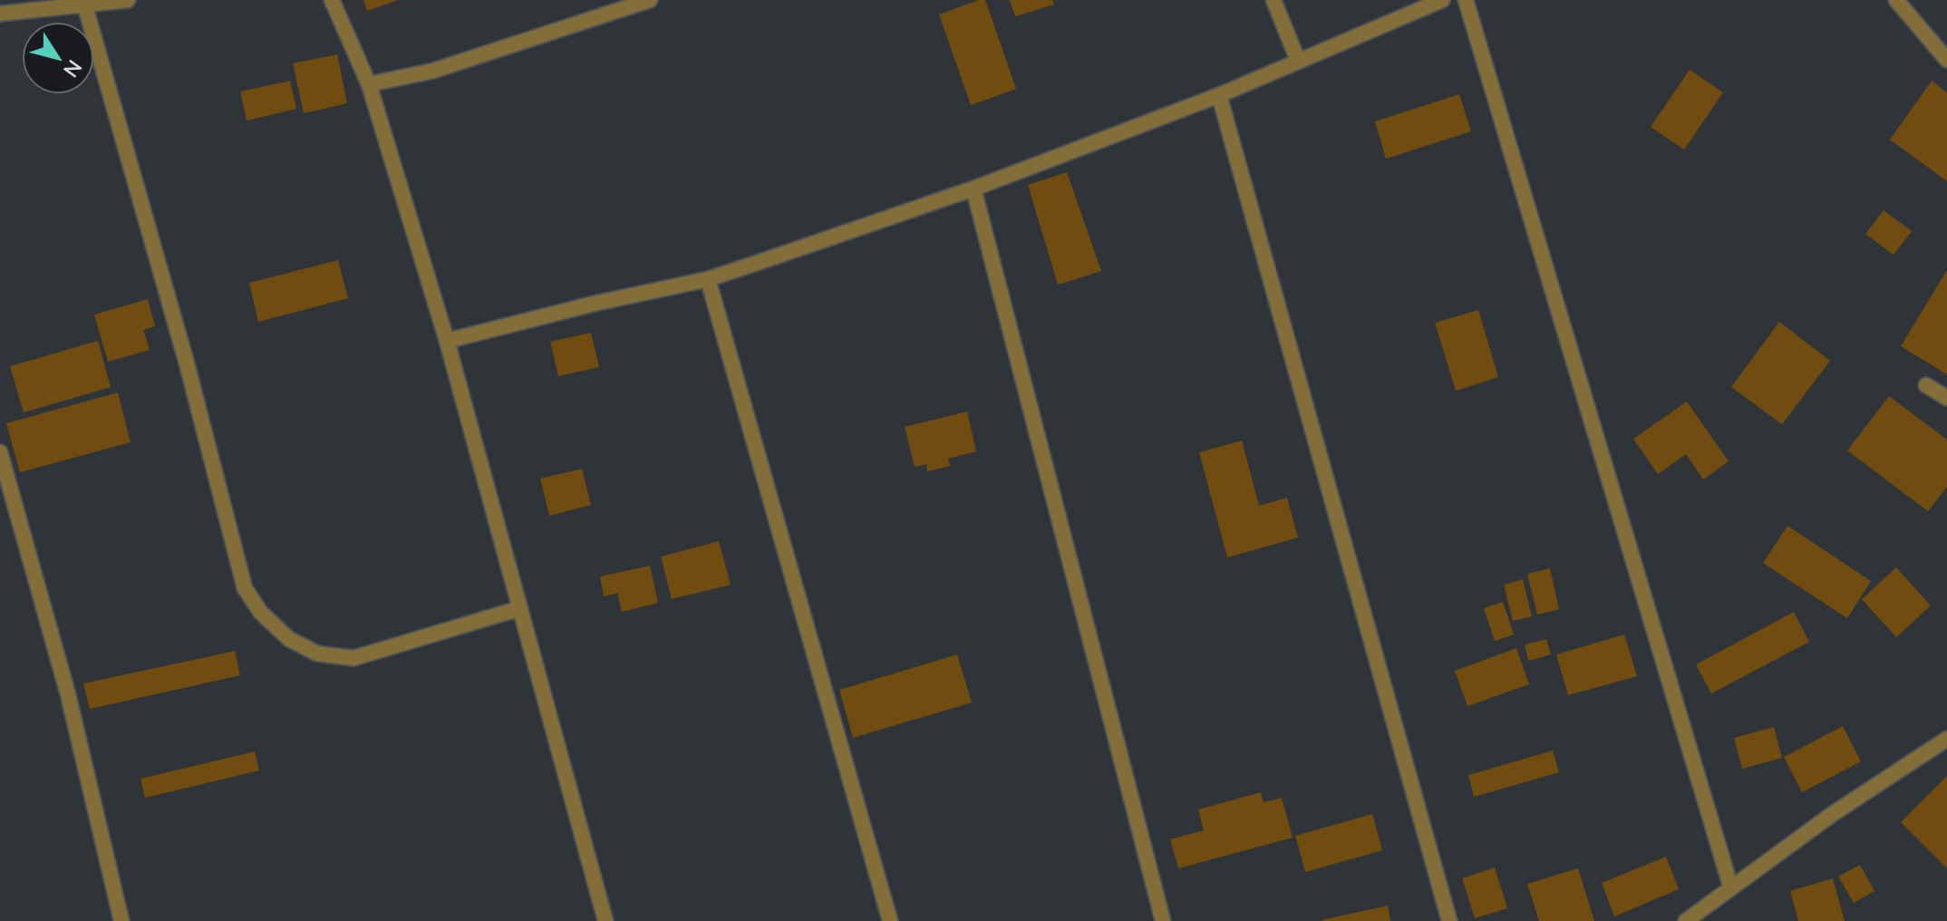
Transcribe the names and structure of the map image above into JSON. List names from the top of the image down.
{
  "north": "bottom right"
}
